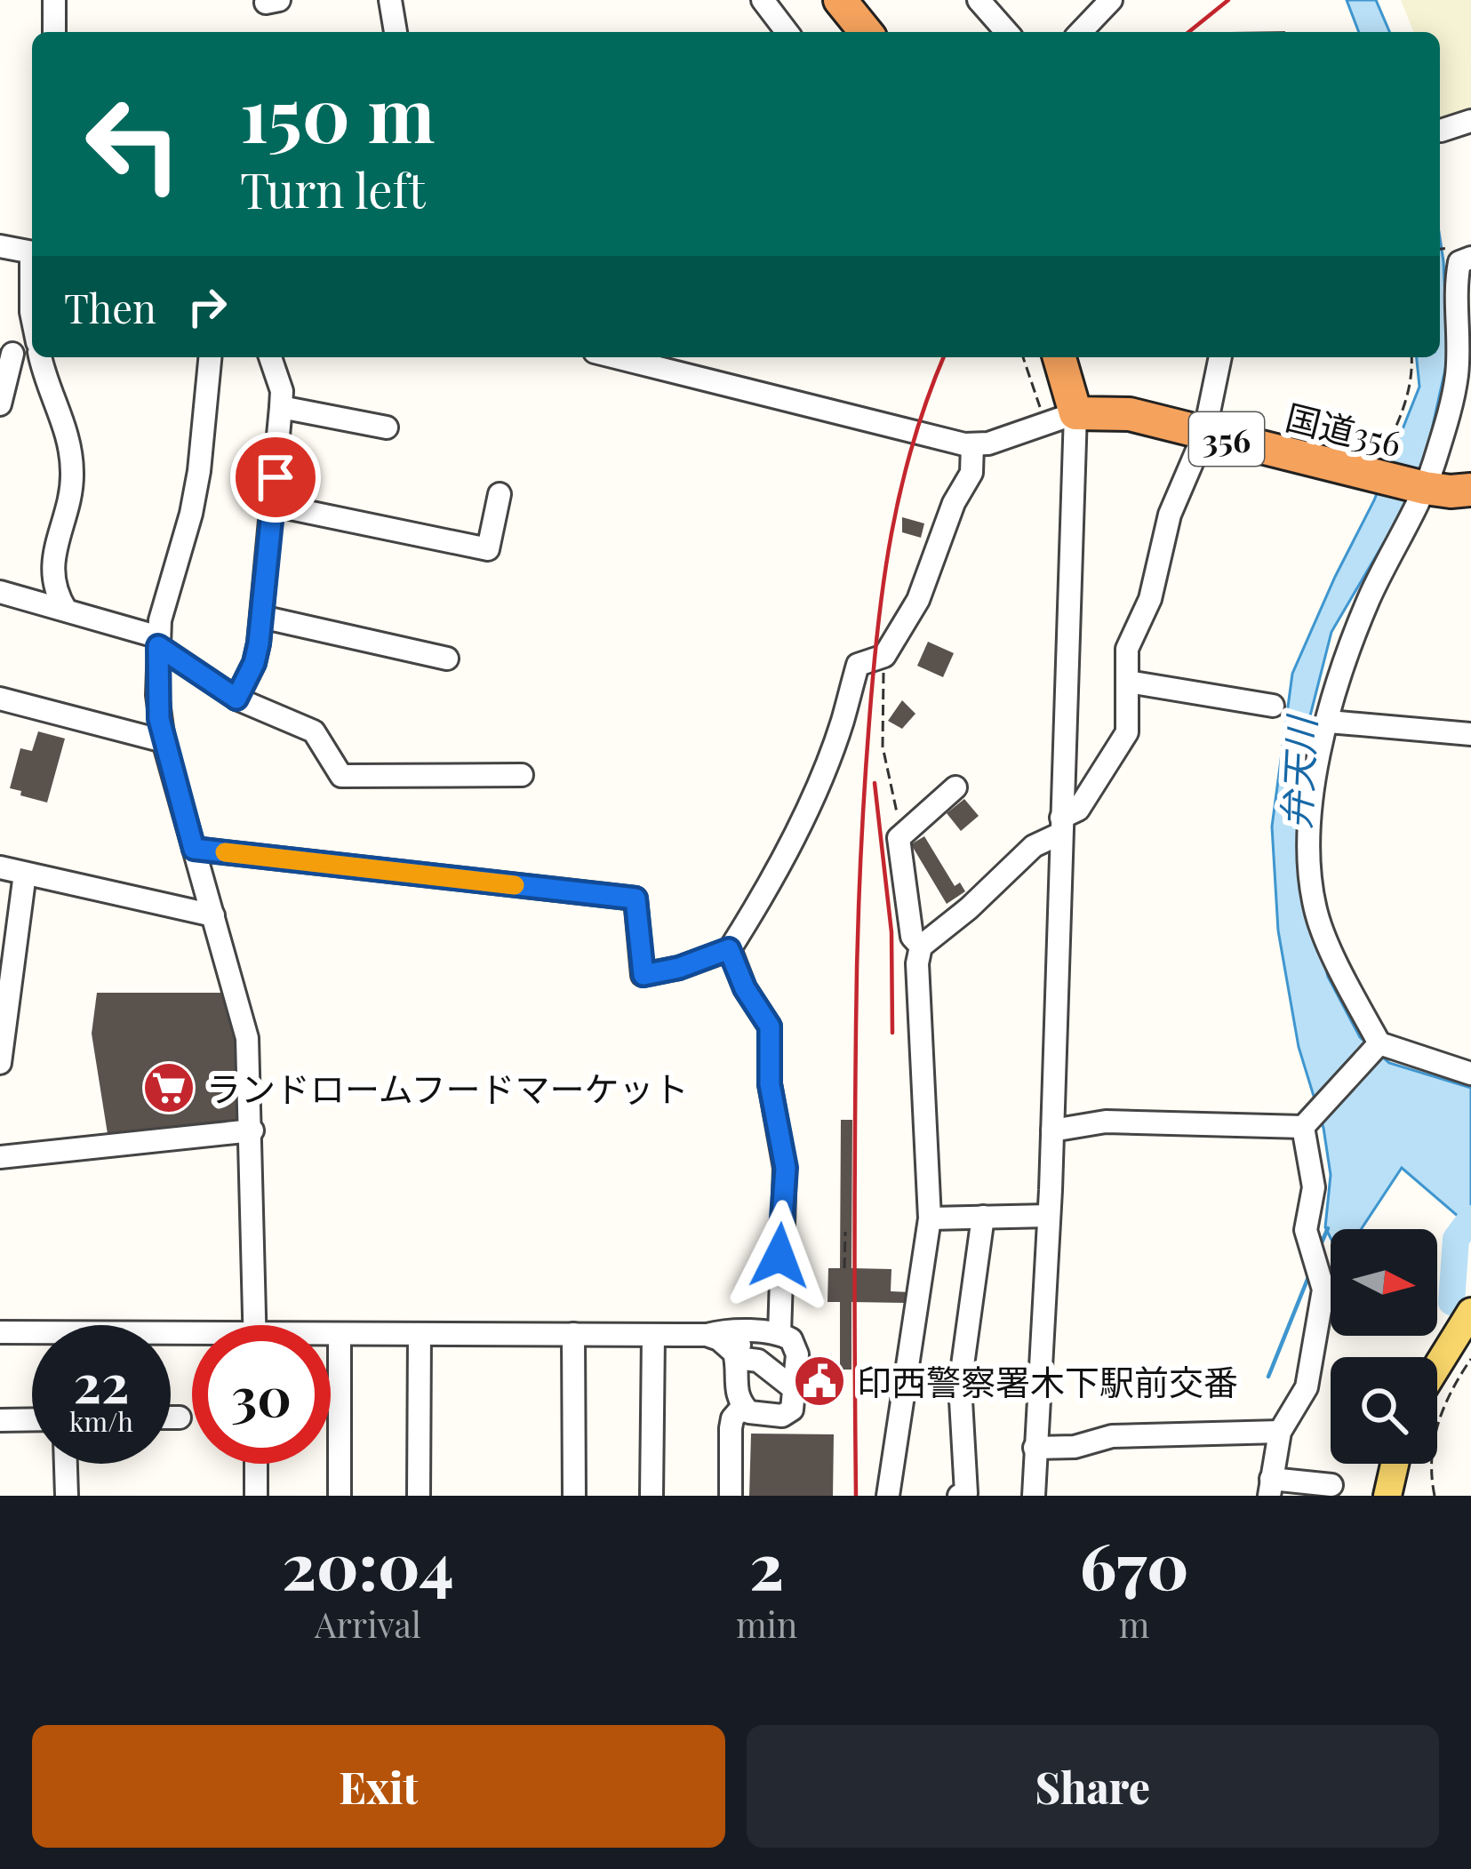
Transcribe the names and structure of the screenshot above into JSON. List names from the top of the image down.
{
  "streets": {
    "highway": ["国道356", "356"]
  },
  "water": ["弁天川"],
  "places": {
    "supermarket": ["ランドロームフードマーケット"],
    "public building": ["印西警察署木下駅前交番"]
  },
  "north": "right",
  "page": {
    "turn": ["150 m", "Turn left"],
    "then": "Then",
    "speed": "22 km/h",
    "limit": "30",
    "eta": [
      "20:04",
      "Arrival",
      "2",
      "min",
      "670",
      "m"
    ],
    "buttons": ["Exit", "Share"]
  }
}
